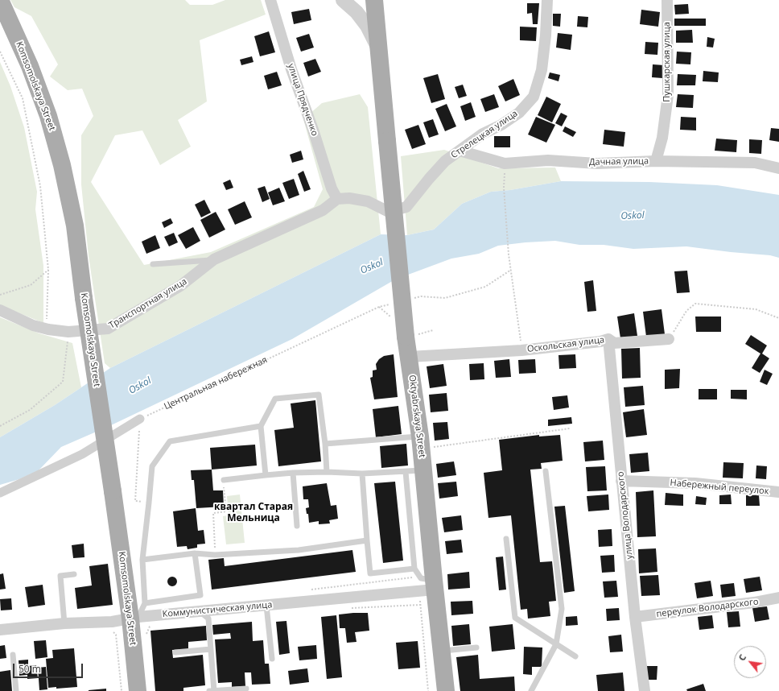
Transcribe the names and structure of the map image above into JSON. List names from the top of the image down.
{
  "streets": {
    "main road": ["Komsomolskaya Street", "Oktyabrskaya Street"],
    "street": [
      "Пушкарская улица",
      "улица Прядченко",
      "Стрелецкая улица",
      "Дачная улица",
      "Транспортная улица",
      "Оскольская улица",
      "Набережный переулок",
      "улица Володарского",
      "переулок Володарского",
      "Коммунистическая улица"
    ],
    "path": ["Центральная набережная"]
  },
  "crossings": [
    ["Пушкарская улица", "Дачная улица"],
    ["Komsomolskaya Street", "Коммунистическая улица"],
    ["улица Прядченко", "Стрелецкая улица"],
    ["улица Прядченко", "Транспортная улица"],
    ["Стрелецкая улица", "Дачная улица"],
    ["Стрелецкая улица", "Транспортная улица"],
    ["Оскольская улица", "Oktyabrskaya Street"],
    ["Оскольская улица", "улица Володарского"],
    ["Oktyabrskaya Street", "Коммунистическая улица"],
    ["Набережный переулок", "улица Володарского"],
    ["улица Володарского", "переулок Володарского"]
  ],
  "districts": ["квартал Старая Мельница"],
  "water": ["Oskol"],
  "scale_bar": "50 m",
  "north": "top left"
}
